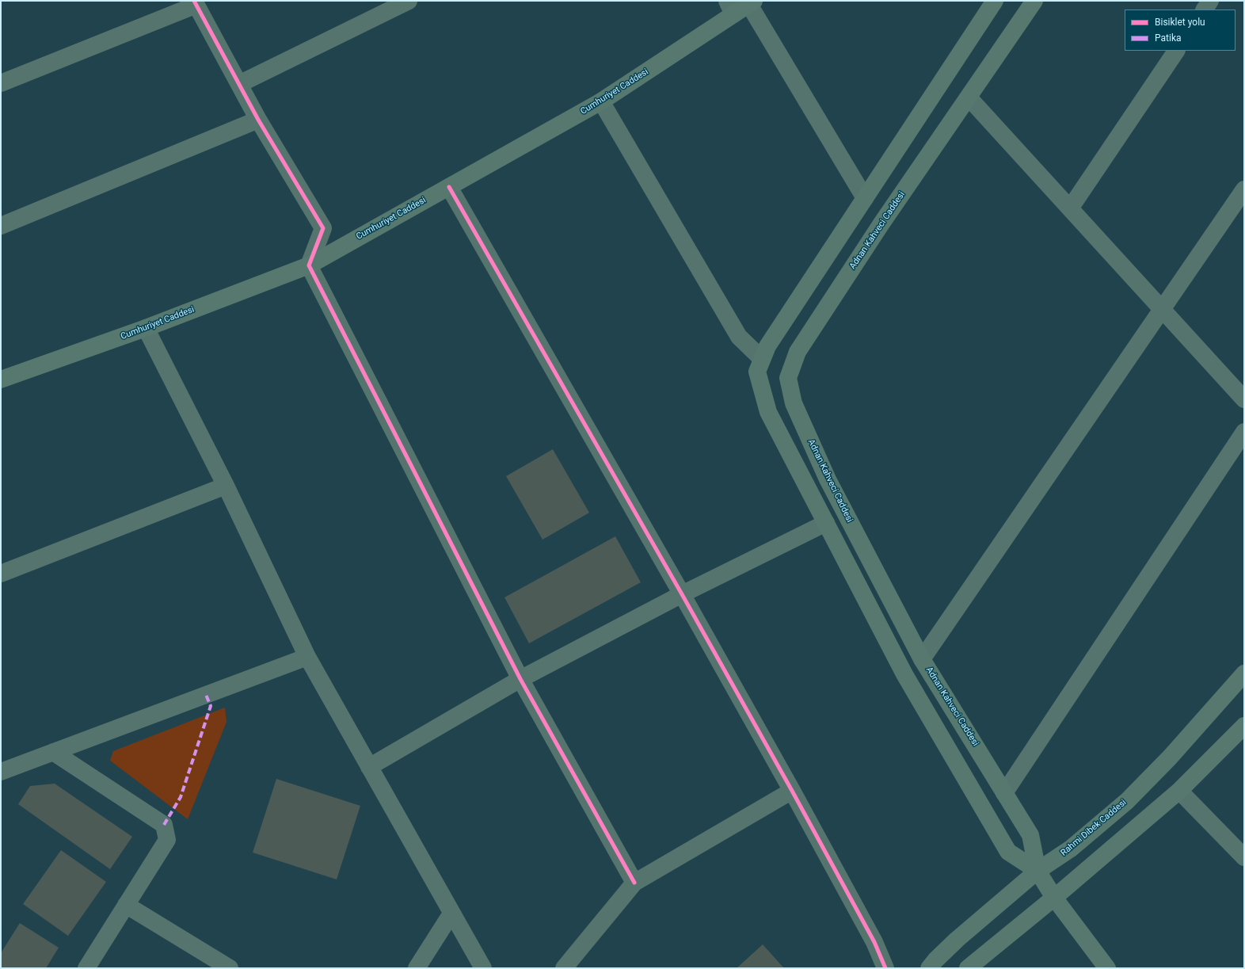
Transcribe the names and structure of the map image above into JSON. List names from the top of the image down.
{
  "streets": {
    "main road": ["Cumhuriyet Caddesi", "Adnan Kahveci Caddesi", "Rahmi Dibek Caddesi"]
  },
  "crossings": [
    ["Adnan Kahveci Caddesi", "Rahmi Dibek Caddesi"]
  ],
  "legend": ["Bisiklet yolu", "Patika"]
}
